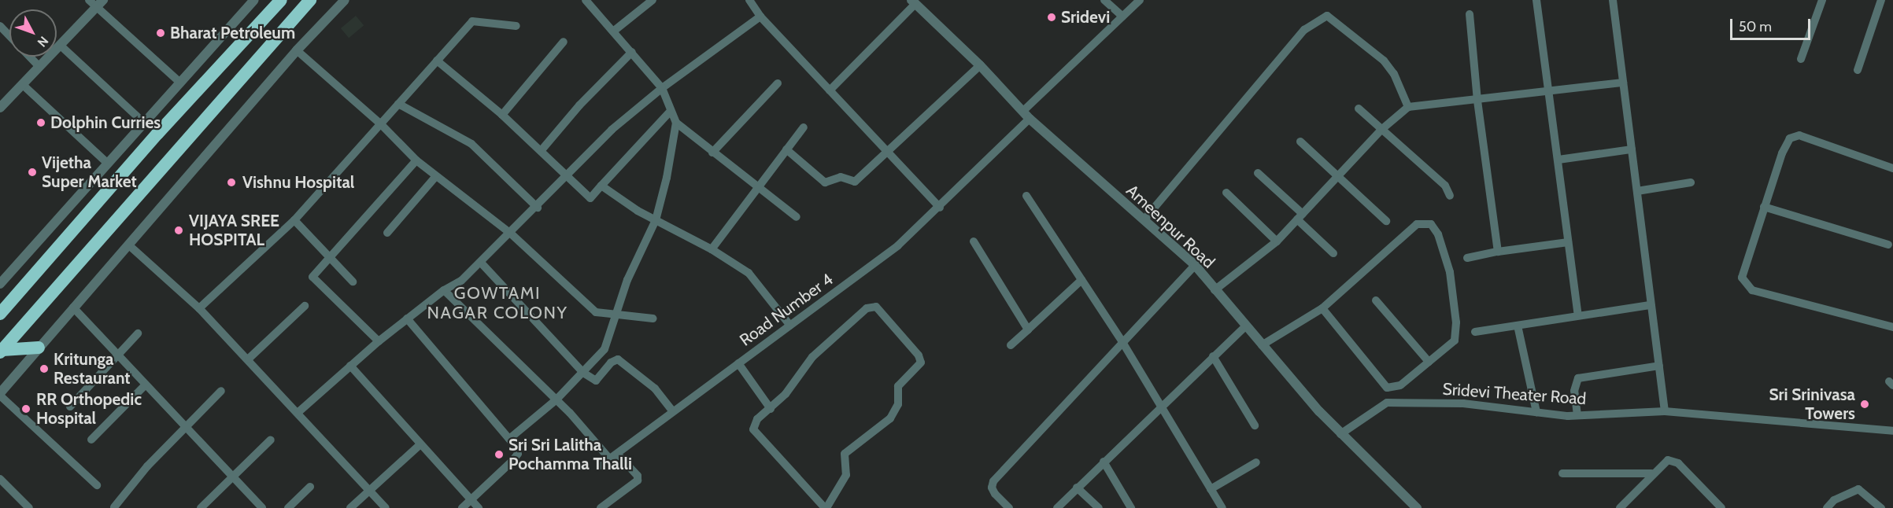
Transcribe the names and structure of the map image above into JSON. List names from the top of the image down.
{
  "streets": {
    "street": ["Ameenpur Road", "Road Number 4", "Sridevi Theater Road"]
  },
  "crossings": [
    ["Ameenpur Road", "Road Number 4"],
    ["Ameenpur Road", "Sridevi Theater Road"]
  ],
  "districts": ["GOWTAMI NAGAR COLONY"],
  "places": [
    "Sridevi",
    "Bharat Petroleum",
    "Dolphin Curries",
    "Vijetha Super Market",
    "Vishnu Hospital",
    "VIJAYA SREE HOSPITAL",
    "Kritunga Restaurant",
    "Sri Srinivasa Towers",
    "RR Orthopedic Hospital",
    "Sri Sri Lalitha Pochamma Thalli"
  ],
  "scale_bar": "50 m",
  "north": "bottom right"
}
